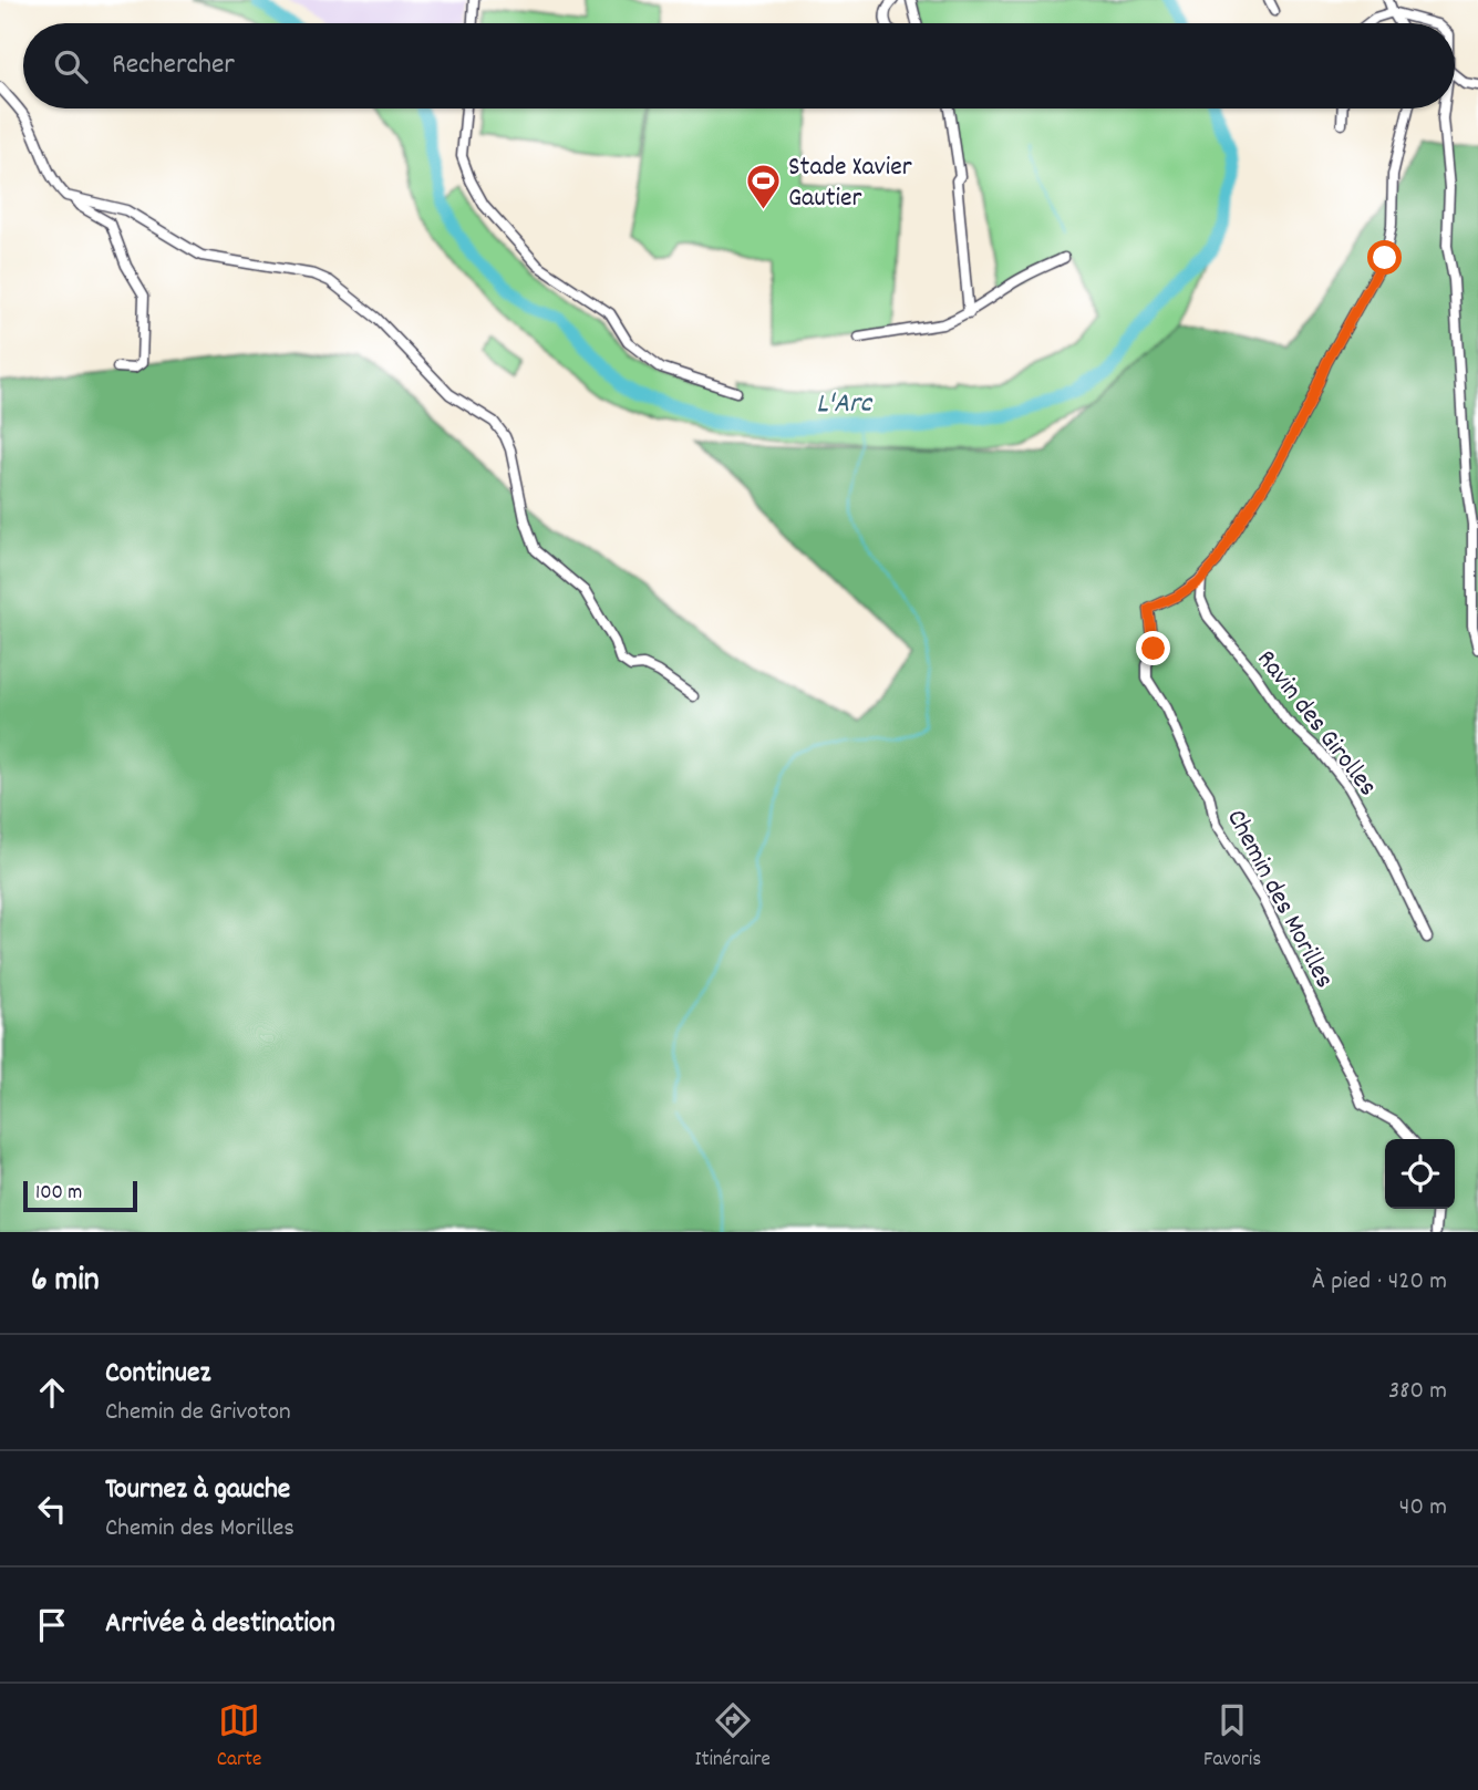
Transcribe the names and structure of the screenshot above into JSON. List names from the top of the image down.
{
  "streets": {
    "street": ["Ravin des Girolles", "Chemin des Morilles"]
  },
  "crossings": [
    ["Ravin des Girolles", "Chemin des Morilles"]
  ],
  "water": ["L'Arc"],
  "places": {
    "sports": ["Stade Xavier Gautier"]
  },
  "scale_bar": "100 m",
  "page": {
    "search": "Rechercher",
    "scale": "100 m",
    "heading": ["6 min", "À pied · 420 m"],
    "list": [
      ["Continuez", "Chemin de Grivoton", "380 m"],
      ["Tournez à gauche", "Chemin des Morilles", "40 m"],
      "Arrivée à destination"
    ],
    "nav": ["Carte", "Itinéraire", "Favoris"]
  }
}
